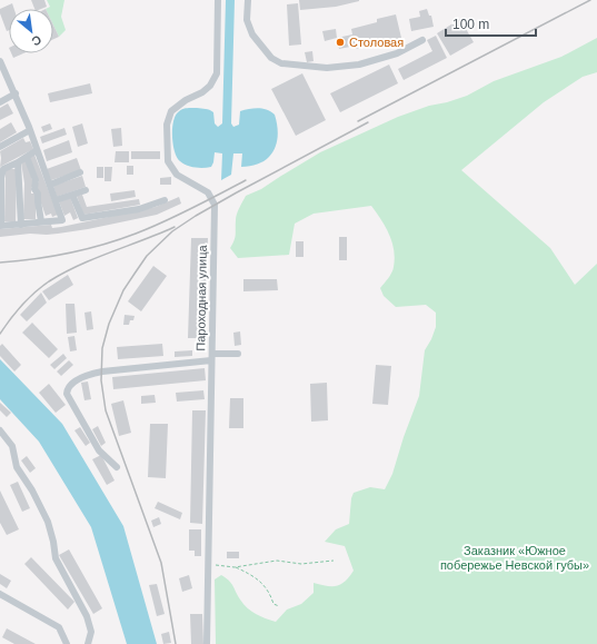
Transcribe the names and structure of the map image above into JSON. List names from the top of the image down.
{
  "streets": {
    "street": ["Пароходная улица"]
  },
  "parks": ["Заказник «Южное побережье Невской губы»"],
  "places": ["Столовая"],
  "scale_bar": "100 m",
  "north": "bottom right"
}
